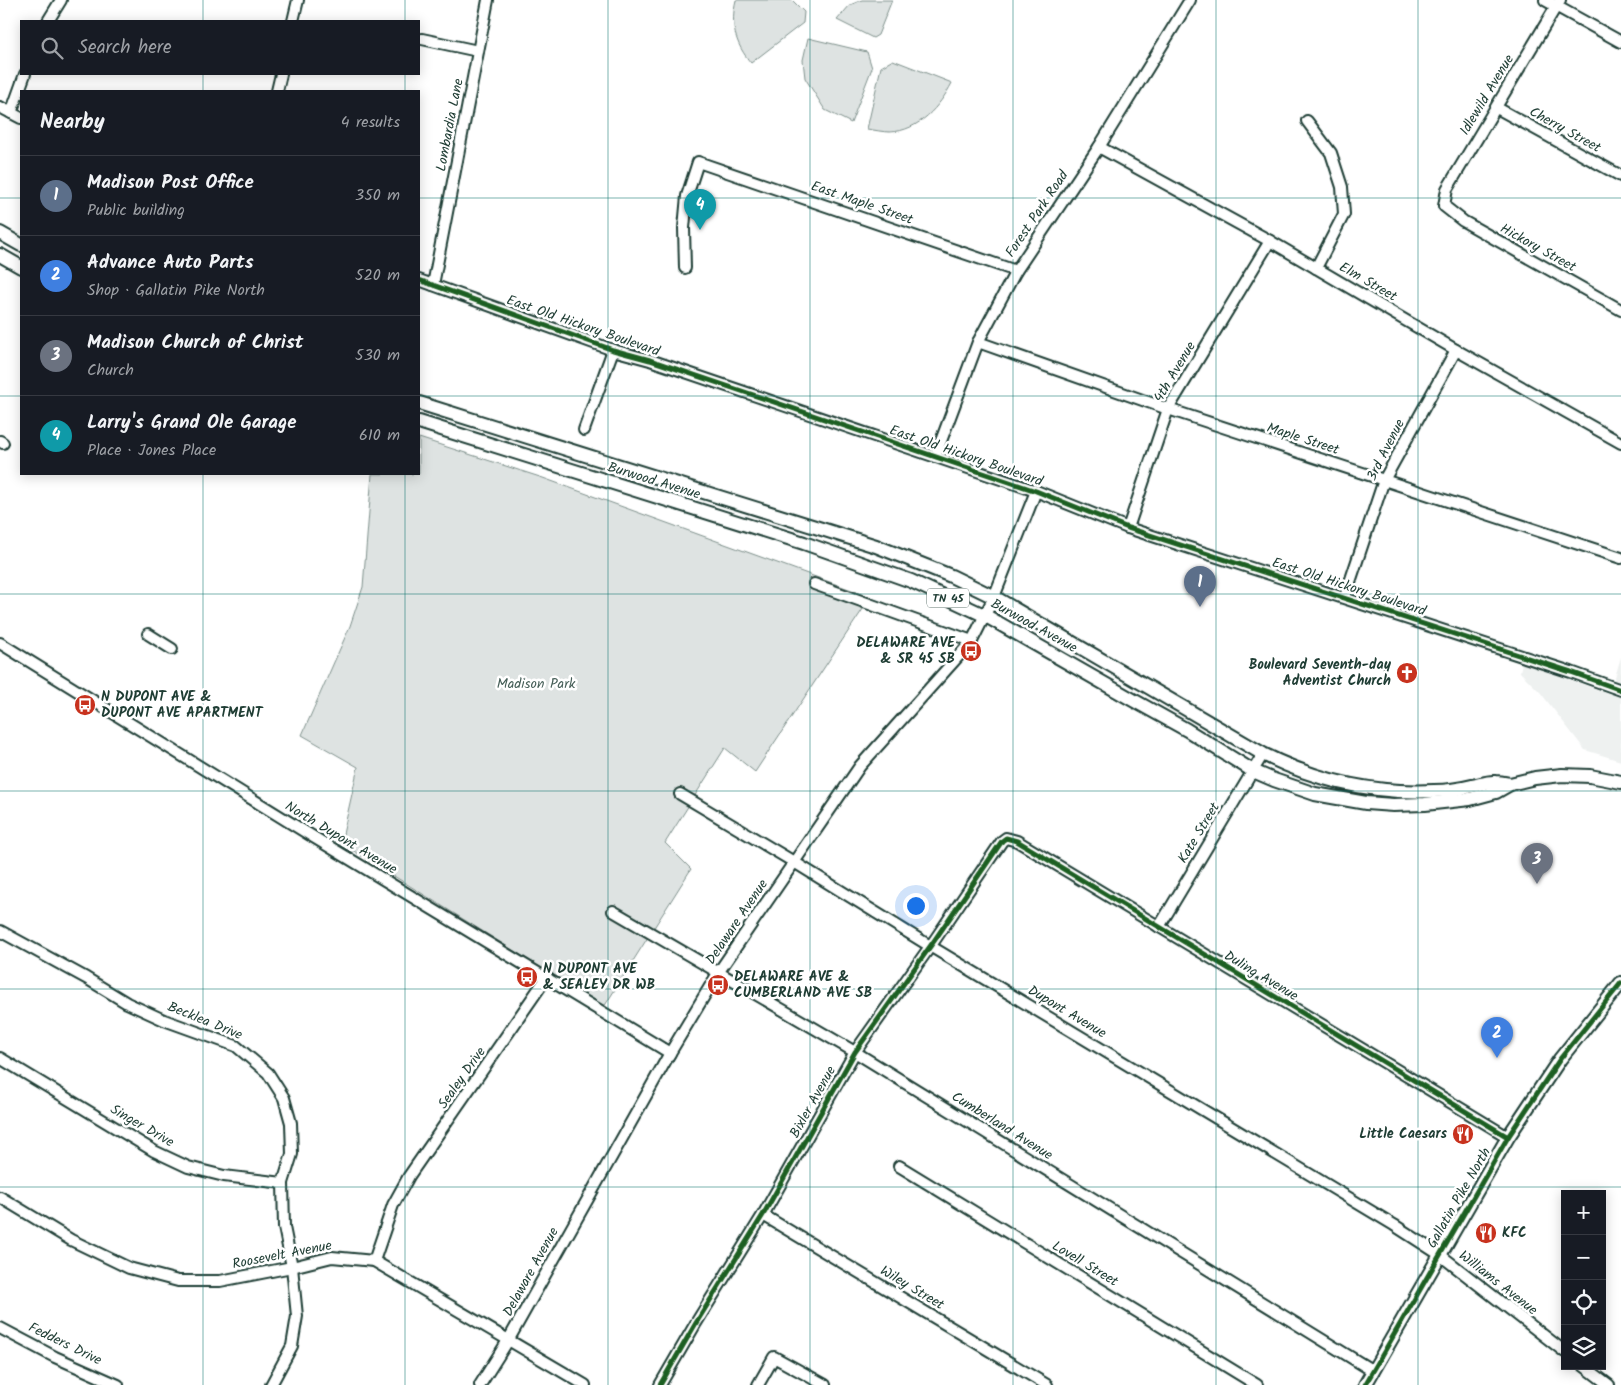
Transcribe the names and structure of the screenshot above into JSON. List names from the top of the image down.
{
  "streets": {
    "main road": ["Burwood Avenue", "TN 45", "Gallatin Pike North"],
    "street": [
      "Idlewild Avenue",
      "Lombardia Lane",
      "Cherry Street",
      "East Maple Street",
      "Forest Park Road",
      "Hickory Street",
      "Elm Street",
      "East Old Hickory Boulevard",
      "4th Avenue",
      "Maple Street",
      "3rd Avenue",
      "Kate Street",
      "North Dupont Avenue",
      "Delaware Avenue",
      "Duling Avenue",
      "Dupont Avenue",
      "Becklea Drive",
      "Sealey Drive",
      "Bixler Avenue",
      "Singer Drive",
      "Cumberland Avenue",
      "Roosevelt Avenue",
      "Lovell Street",
      "Williams Avenue",
      "Wiley Street",
      "Fedders Drive"
    ]
  },
  "crossings": [
    ["Idlewild Avenue", "Cherry Street"],
    ["Idlewild Avenue", "Hickory Street"],
    ["Lombardia Lane", "East Old Hickory Boulevard"],
    ["East Maple Street", "Forest Park Road"],
    ["Forest Park Road", "Elm Street"],
    ["Forest Park Road", "East Old Hickory Boulevard"],
    ["Forest Park Road", "Maple Street"],
    ["Elm Street", "4th Avenue"],
    ["Elm Street", "3rd Avenue"],
    ["East Old Hickory Boulevard", "4th Avenue"],
    ["East Old Hickory Boulevard", "3rd Avenue"],
    ["East Old Hickory Boulevard", "Delaware Avenue"],
    ["4th Avenue", "Maple Street"],
    ["Maple Street", "3rd Avenue"],
    ["Burwood Avenue", "Kate Street"],
    ["Burwood Avenue", "Delaware Avenue"],
    ["Kate Street", "Duling Avenue"],
    ["North Dupont Avenue", "Delaware Avenue"],
    ["North Dupont Avenue", "Sealey Drive"],
    ["Delaware Avenue", "Dupont Avenue"],
    ["Delaware Avenue", "Cumberland Avenue"],
    ["Delaware Avenue", "Roosevelt Avenue"],
    ["Duling Avenue", "Bixler Avenue"],
    ["Duling Avenue", "Gallatin Pike North"],
    ["Dupont Avenue", "Bixler Avenue"],
    ["Dupont Avenue", "Gallatin Pike North"],
    ["Dupont Avenue", "Williams Avenue"],
    ["Becklea Drive", "Singer Drive"],
    ["Becklea Drive", "Roosevelt Avenue"],
    ["Sealey Drive", "Roosevelt Avenue"],
    ["Bixler Avenue", "Cumberland Avenue"],
    ["Bixler Avenue", "Wiley Street"],
    ["Cumberland Avenue", "Gallatin Pike North"],
    ["Gallatin Pike North", "Williams Avenue"]
  ],
  "parks": ["Madison Park"],
  "places": {
    "bus stop": [
      "DELAWARE AVE & SR 45 SB",
      "N DUPONT AVE & DUPONT AVE APARTMENT",
      "N DUPONT AVE & SEALEY DR WB",
      "DELAWARE AVE & CUMBERLAND AVE SB"
    ],
    "church": ["Boulevard Seventh-day Adventist Church"],
    "restaurant": ["Little Caesars", "KFC"]
  },
  "page": {
    "search": "Search here",
    "heading": ["Nearby", "4 results"],
    "list": [
      {
        "mark": "1",
        "name": "Madison Post Office",
        "note": "Public building",
        "value": "350 m"
      },
      {
        "mark": "2",
        "name": "Advance Auto Parts",
        "note": "Shop · Gallatin Pike North",
        "value": "520 m"
      },
      {
        "mark": "3",
        "name": "Madison Church of Christ",
        "note": "Church",
        "value": "530 m"
      },
      {
        "mark": "4",
        "name": "Larry's Grand Ole Garage",
        "note": "Place · Jones Place",
        "value": "610 m"
      }
    ],
    "pins": [
      "4",
      "1",
      "3",
      "2"
    ],
    "map_buttons": ["+", "−"]
  }
}
